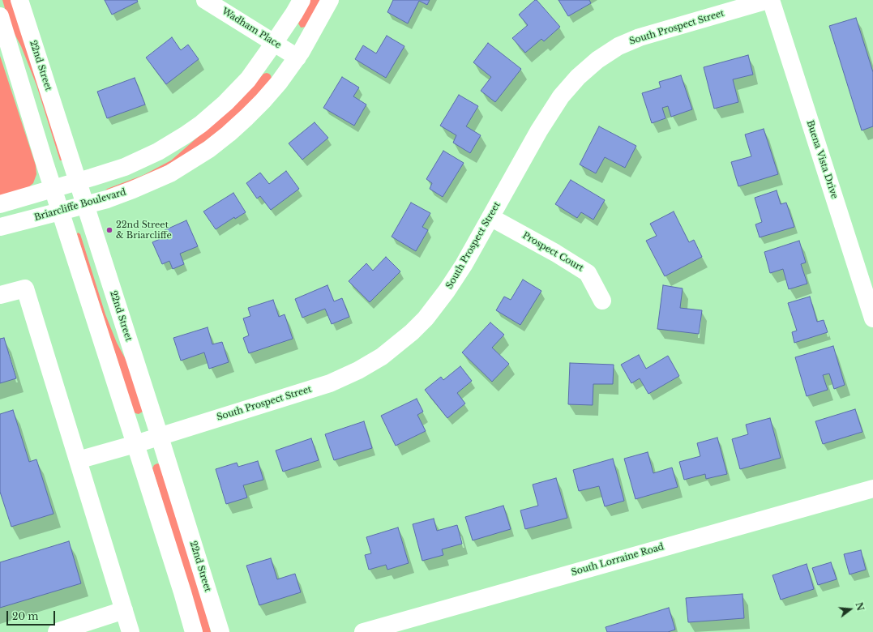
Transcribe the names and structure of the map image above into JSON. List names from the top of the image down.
{
  "streets": {
    "street": [
      "South Prospect Street",
      "Wadham Place",
      "22nd Street",
      "Buena Vista Drive",
      "Briarcliffe Boulevard",
      "Prospect Court",
      "South Lorraine Road"
    ]
  },
  "crossings": [
    ["South Prospect Street", "22nd Street"],
    ["South Prospect Street", "Buena Vista Drive"],
    ["South Prospect Street", "Prospect Court"],
    ["Wadham Place", "Briarcliffe Boulevard"],
    ["22nd Street", "Briarcliffe Boulevard"]
  ],
  "places": ["22nd Street & Briarcliffe"],
  "scale_bar": "20 m",
  "north": "right"
}
